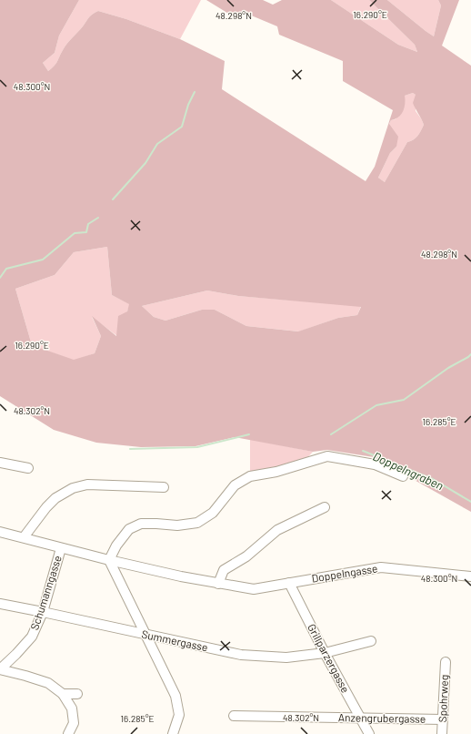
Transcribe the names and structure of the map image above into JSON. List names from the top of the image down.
{
  "streets": {
    "street": [
      "Doppelngasse",
      "Schumanngasse",
      "Summergasse",
      "Grillparzergasse",
      "Spohrweg",
      "Anzengrubergasse"
    ]
  },
  "crossings": [
    ["Doppelngasse", "Schumanngasse"],
    ["Doppelngasse", "Grillparzergasse"],
    ["Schumanngasse", "Summergasse"],
    ["Summergasse", "Grillparzergasse"],
    ["Grillparzergasse", "Anzengrubergasse"],
    ["Spohrweg", "Anzengrubergasse"]
  ],
  "water": ["Doppelngraben"],
  "coordinates": [
    "16.290°E",
    "48.298°N",
    "48.300°N",
    "48.302°N",
    "16.285°E"
  ]
}
